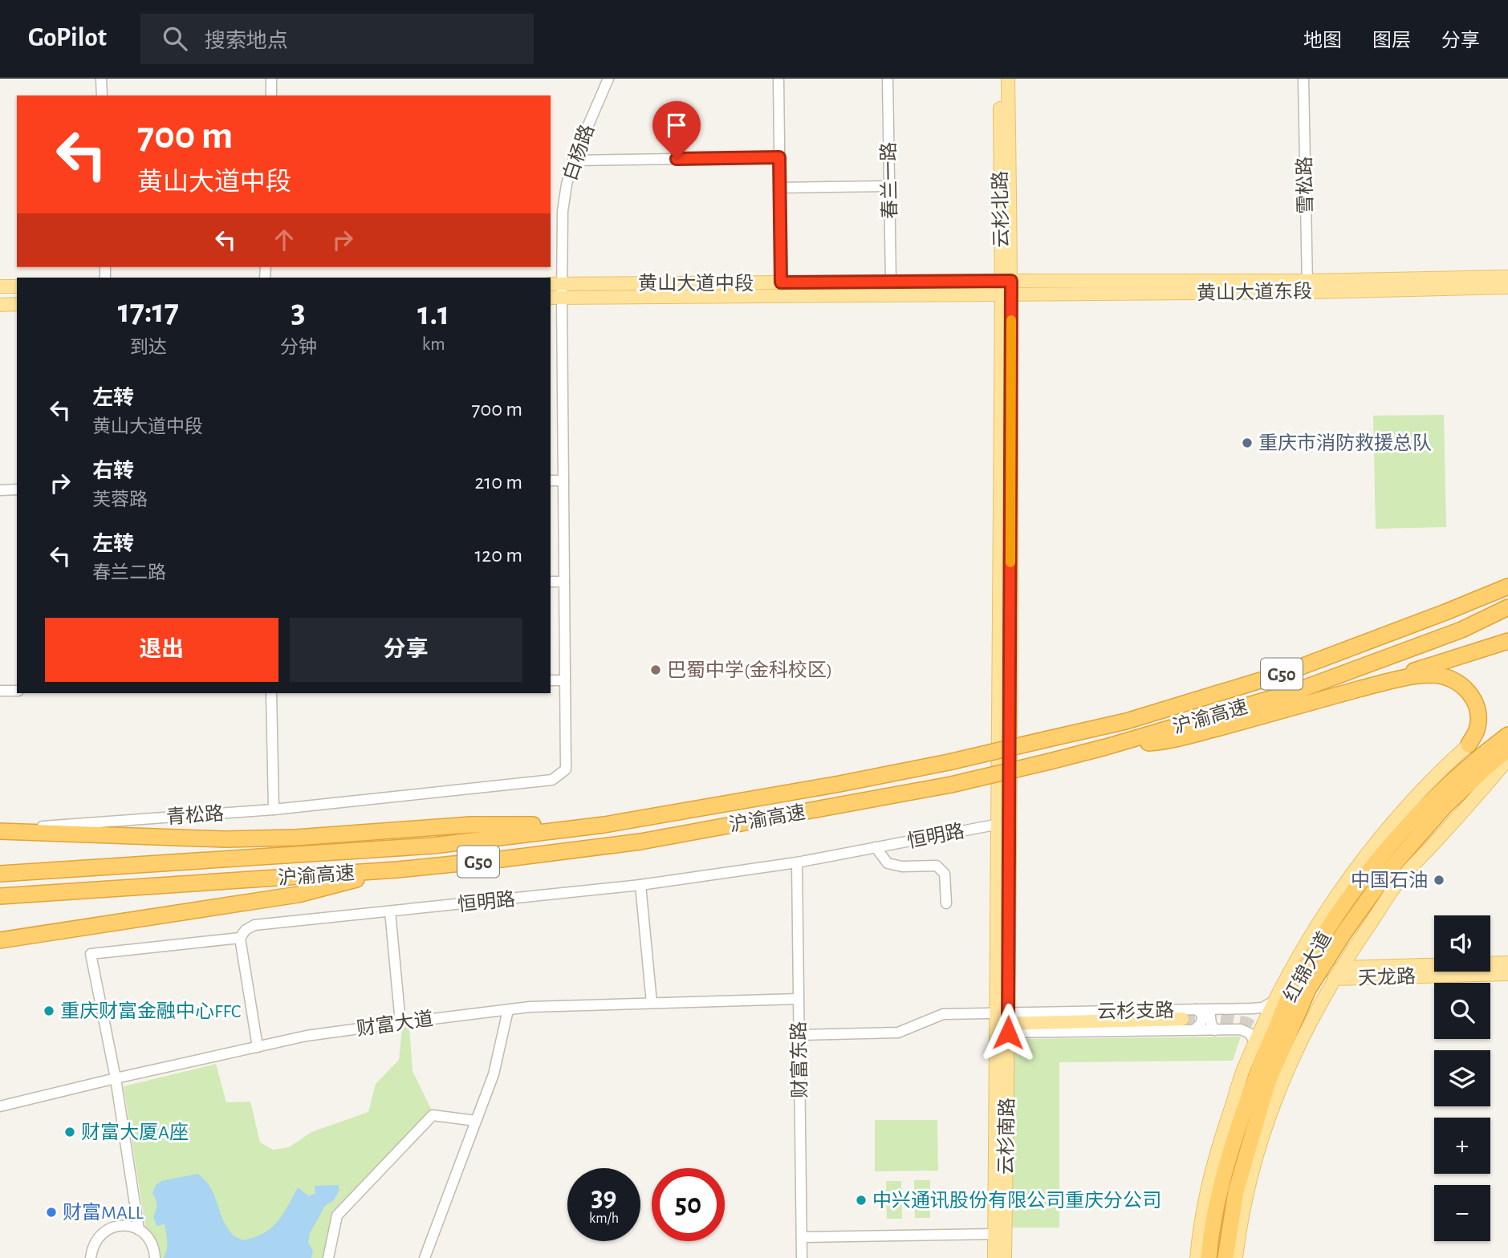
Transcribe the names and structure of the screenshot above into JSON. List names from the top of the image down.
{
  "streets": {
    "highway": ["G50", "沪渝高速", "红锦大道"],
    "main road": [
      "云杉北路",
      "黄山大道中段",
      "黄山大道东段",
      "天龙路",
      "云杉南路"
    ],
    "street": [
      "白杨路",
      "春兰一路",
      "雪松路",
      "青松路",
      "恒明路",
      "云杉支路",
      "财富大道",
      "财富东路"
    ]
  },
  "crossings": [
    ["白杨路", "黄山大道中段"],
    ["白杨路", "青松路"],
    ["春兰一路", "黄山大道中段"],
    ["雪松路", "黄山大道东段"],
    ["云杉北路", "黄山大道中段"],
    ["云杉北路", "黄山大道东段"],
    ["云杉北路", "恒明路"],
    ["云杉北路", "云杉支路"],
    ["云杉北路", "云杉南路"],
    ["黄山大道中段", "黄山大道东段"],
    ["恒明路", "财富大道"],
    ["恒明路", "财富东路"],
    ["红锦大道", "天龙路"],
    ["红锦大道", "云杉支路"],
    ["云杉支路", "云杉南路"],
    ["财富大道", "财富东路"]
  ],
  "places": [
    "重庆市消防救援总队",
    "巴蜀中学(金科校区)",
    "中国石油",
    "重庆财富金融中心FFC",
    "财富大厦A座",
    "中兴通讯股份有限公司重庆分公司",
    "财富MALL"
  ],
  "page": {
    "header": "GoPilot",
    "search": "搜索地点",
    "nav": ["地图", "图层", "分享"],
    "turn": ["700 m", "黄山大道中段"],
    "eta": [
      "17:17",
      "到达",
      "3",
      "分钟",
      "1.1",
      "km"
    ],
    "list": [
      {
        "name": "左转",
        "note": "黄山大道中段",
        "value": "700 m"
      },
      {
        "name": "右转",
        "note": "芙蓉路",
        "value": "210 m"
      },
      {
        "name": "左转",
        "note": "春兰二路",
        "value": "120 m"
      }
    ],
    "buttons": ["退出", "分享"],
    "map_buttons": ["+", "−"],
    "speed": "39 km/h",
    "limit": "50"
  }
}
